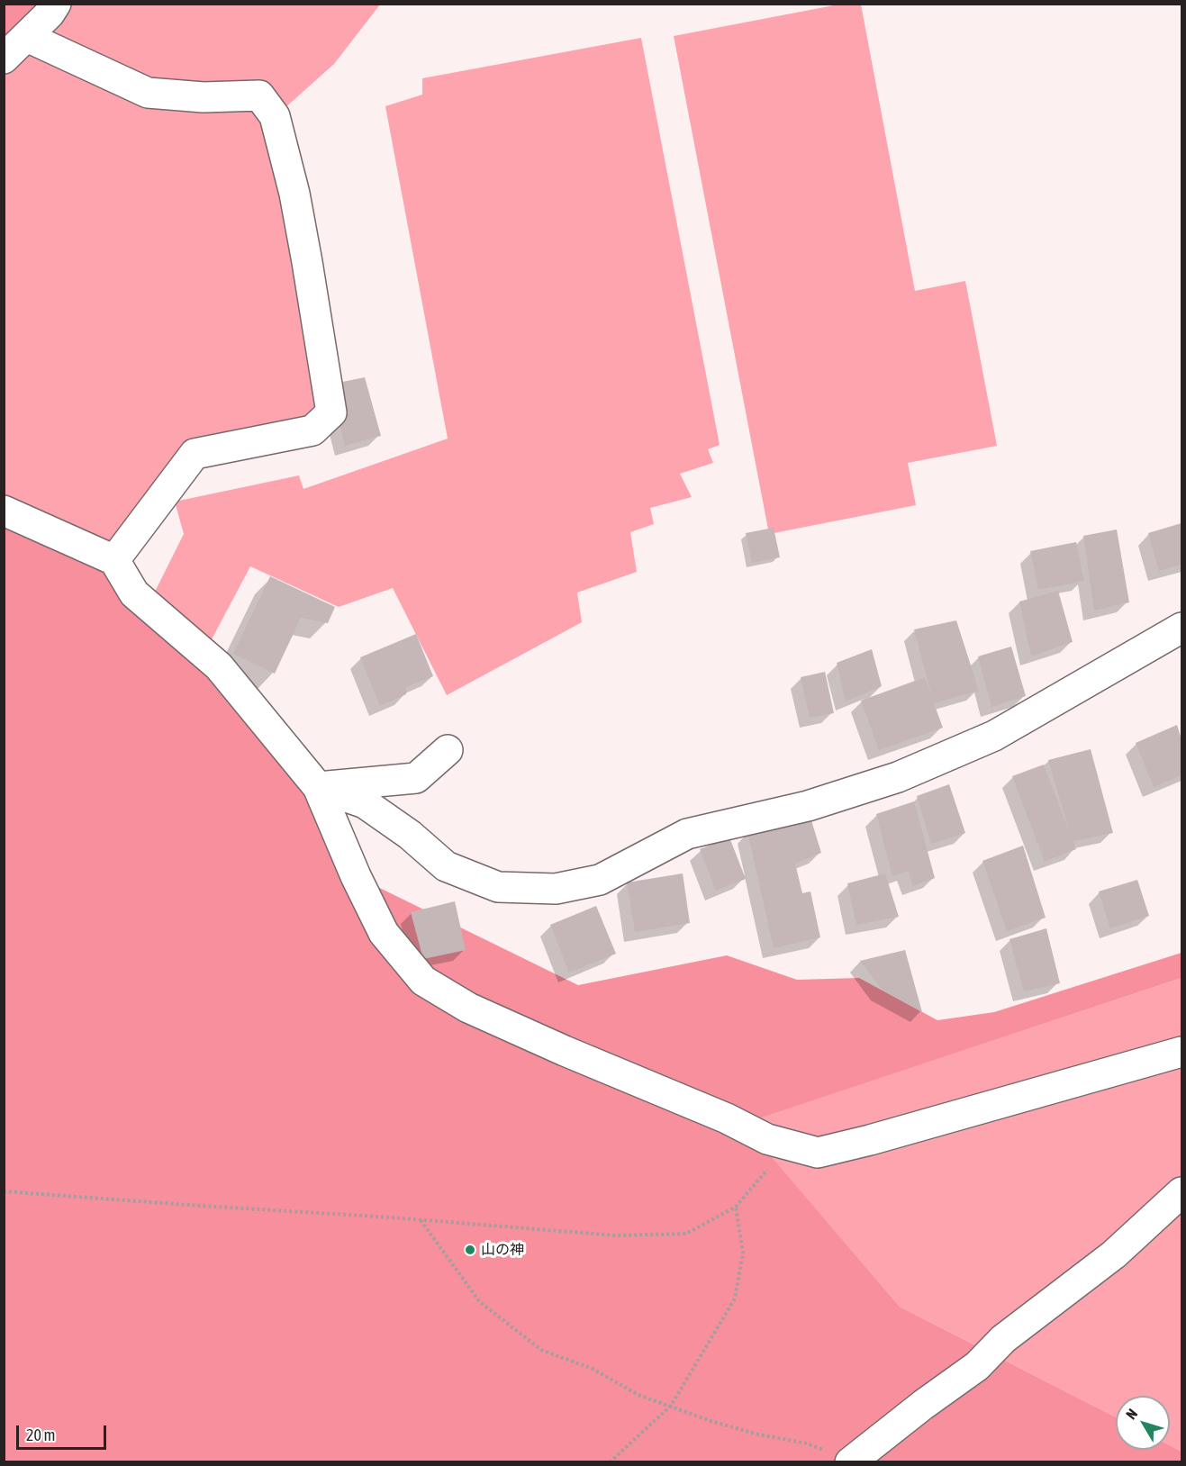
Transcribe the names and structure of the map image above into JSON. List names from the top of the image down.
{
  "places": ["山の神"],
  "scale_bar": "20 m",
  "north": "top left"
}
